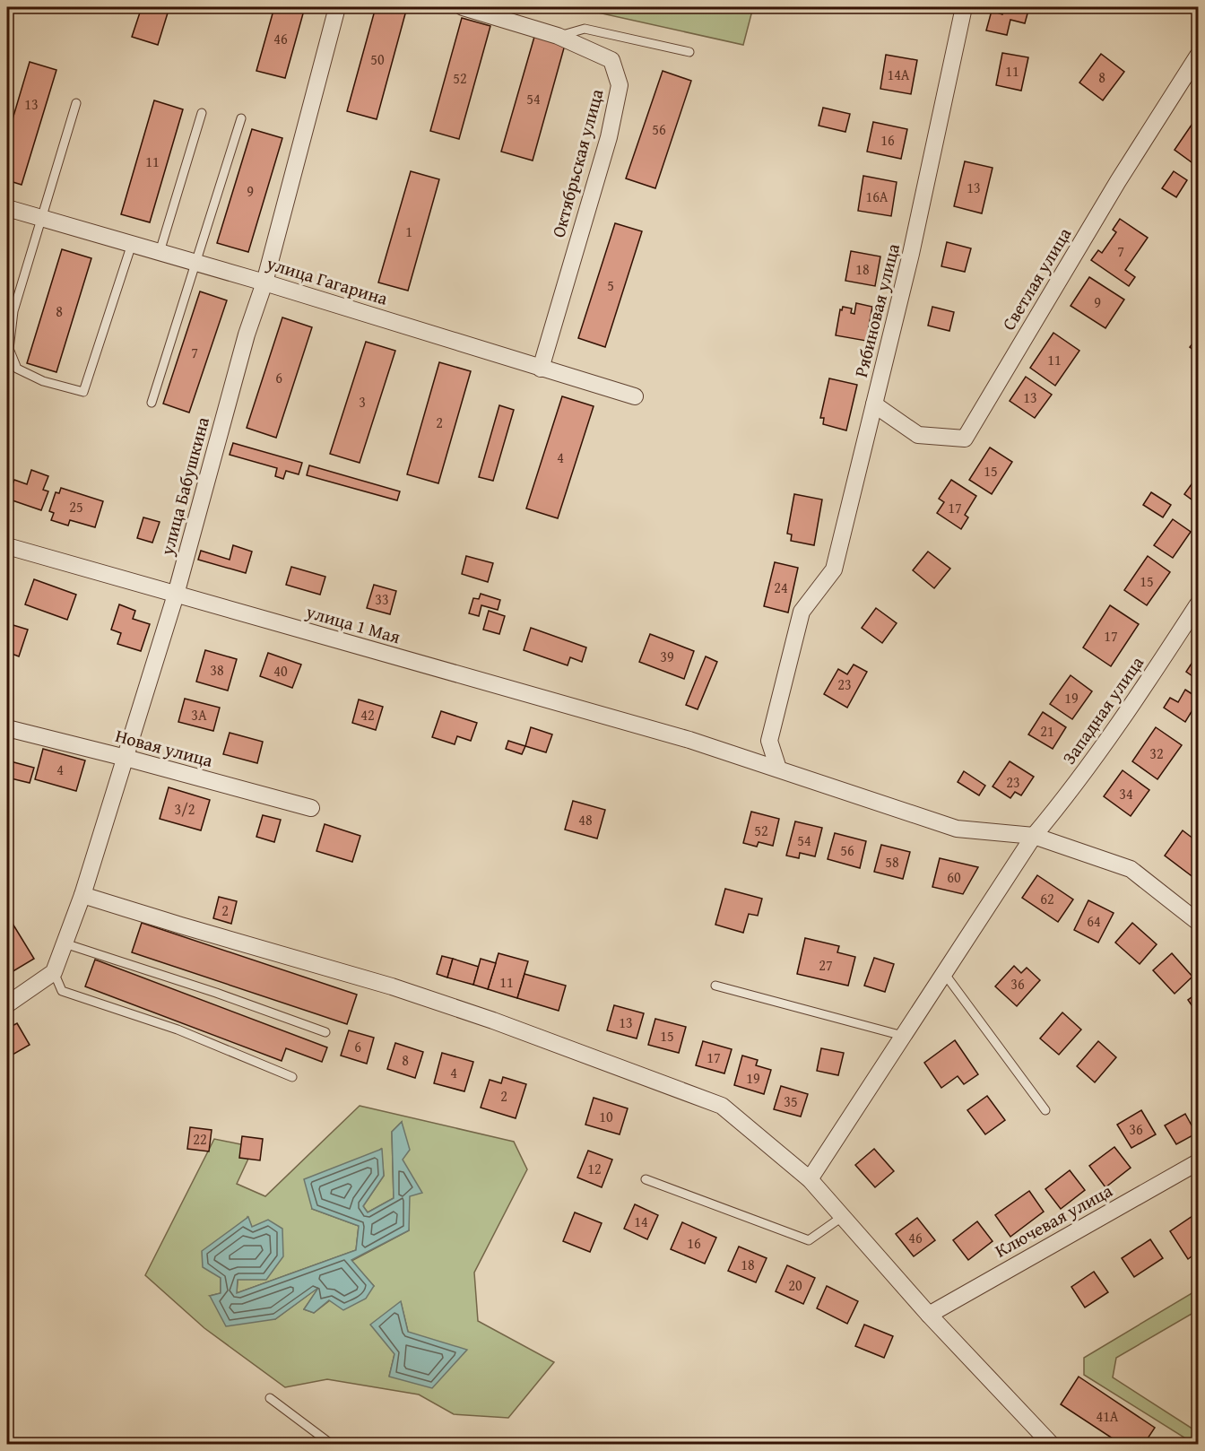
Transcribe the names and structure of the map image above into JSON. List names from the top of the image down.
{
  "streets": {
    "street": [
      "Октябрьская улица",
      "Светлая улица",
      "улица Гагарина",
      "Рябиновая улица",
      "улица Бабушкина",
      "улица 1 Мая",
      "Западная улица",
      "Новая улица",
      "Ключевая улица"
    ]
  },
  "crossings": [
    ["Октябрьская улица", "улица Гагарина"],
    ["Светлая улица", "Рябиновая улица"],
    ["улица Гагарина", "улица Бабушкина"],
    ["Рябиновая улица", "улица 1 Мая"],
    ["улица Бабушкина", "улица 1 Мая"],
    ["улица Бабушкина", "Новая улица"],
    ["улица 1 Мая", "Западная улица"]
  ],
  "house_numbers": [
    "46",
    "50",
    "11",
    "14А",
    "8",
    "52",
    "54",
    "13",
    "56",
    "16",
    "11",
    "13",
    "9",
    "16А",
    "1",
    "7",
    "18",
    "5",
    "9",
    "8",
    "7",
    "11",
    "6",
    "13",
    "3",
    "2",
    "4",
    "15",
    "25",
    "17",
    "15",
    "24",
    "33",
    "17",
    "39",
    "38",
    "40",
    "23",
    "19",
    "3А",
    "42",
    "21",
    "32",
    "4",
    "23",
    "34",
    "3/2",
    "48",
    "52",
    "54",
    "56",
    "58",
    "60",
    "62",
    "2",
    "64",
    "27",
    "11",
    "36",
    "13",
    "15",
    "6",
    "17",
    "8",
    "4",
    "19",
    "2",
    "35",
    "10",
    "36",
    "22",
    "12",
    "14",
    "46",
    "16",
    "18",
    "20",
    "41А"
  ]
}
